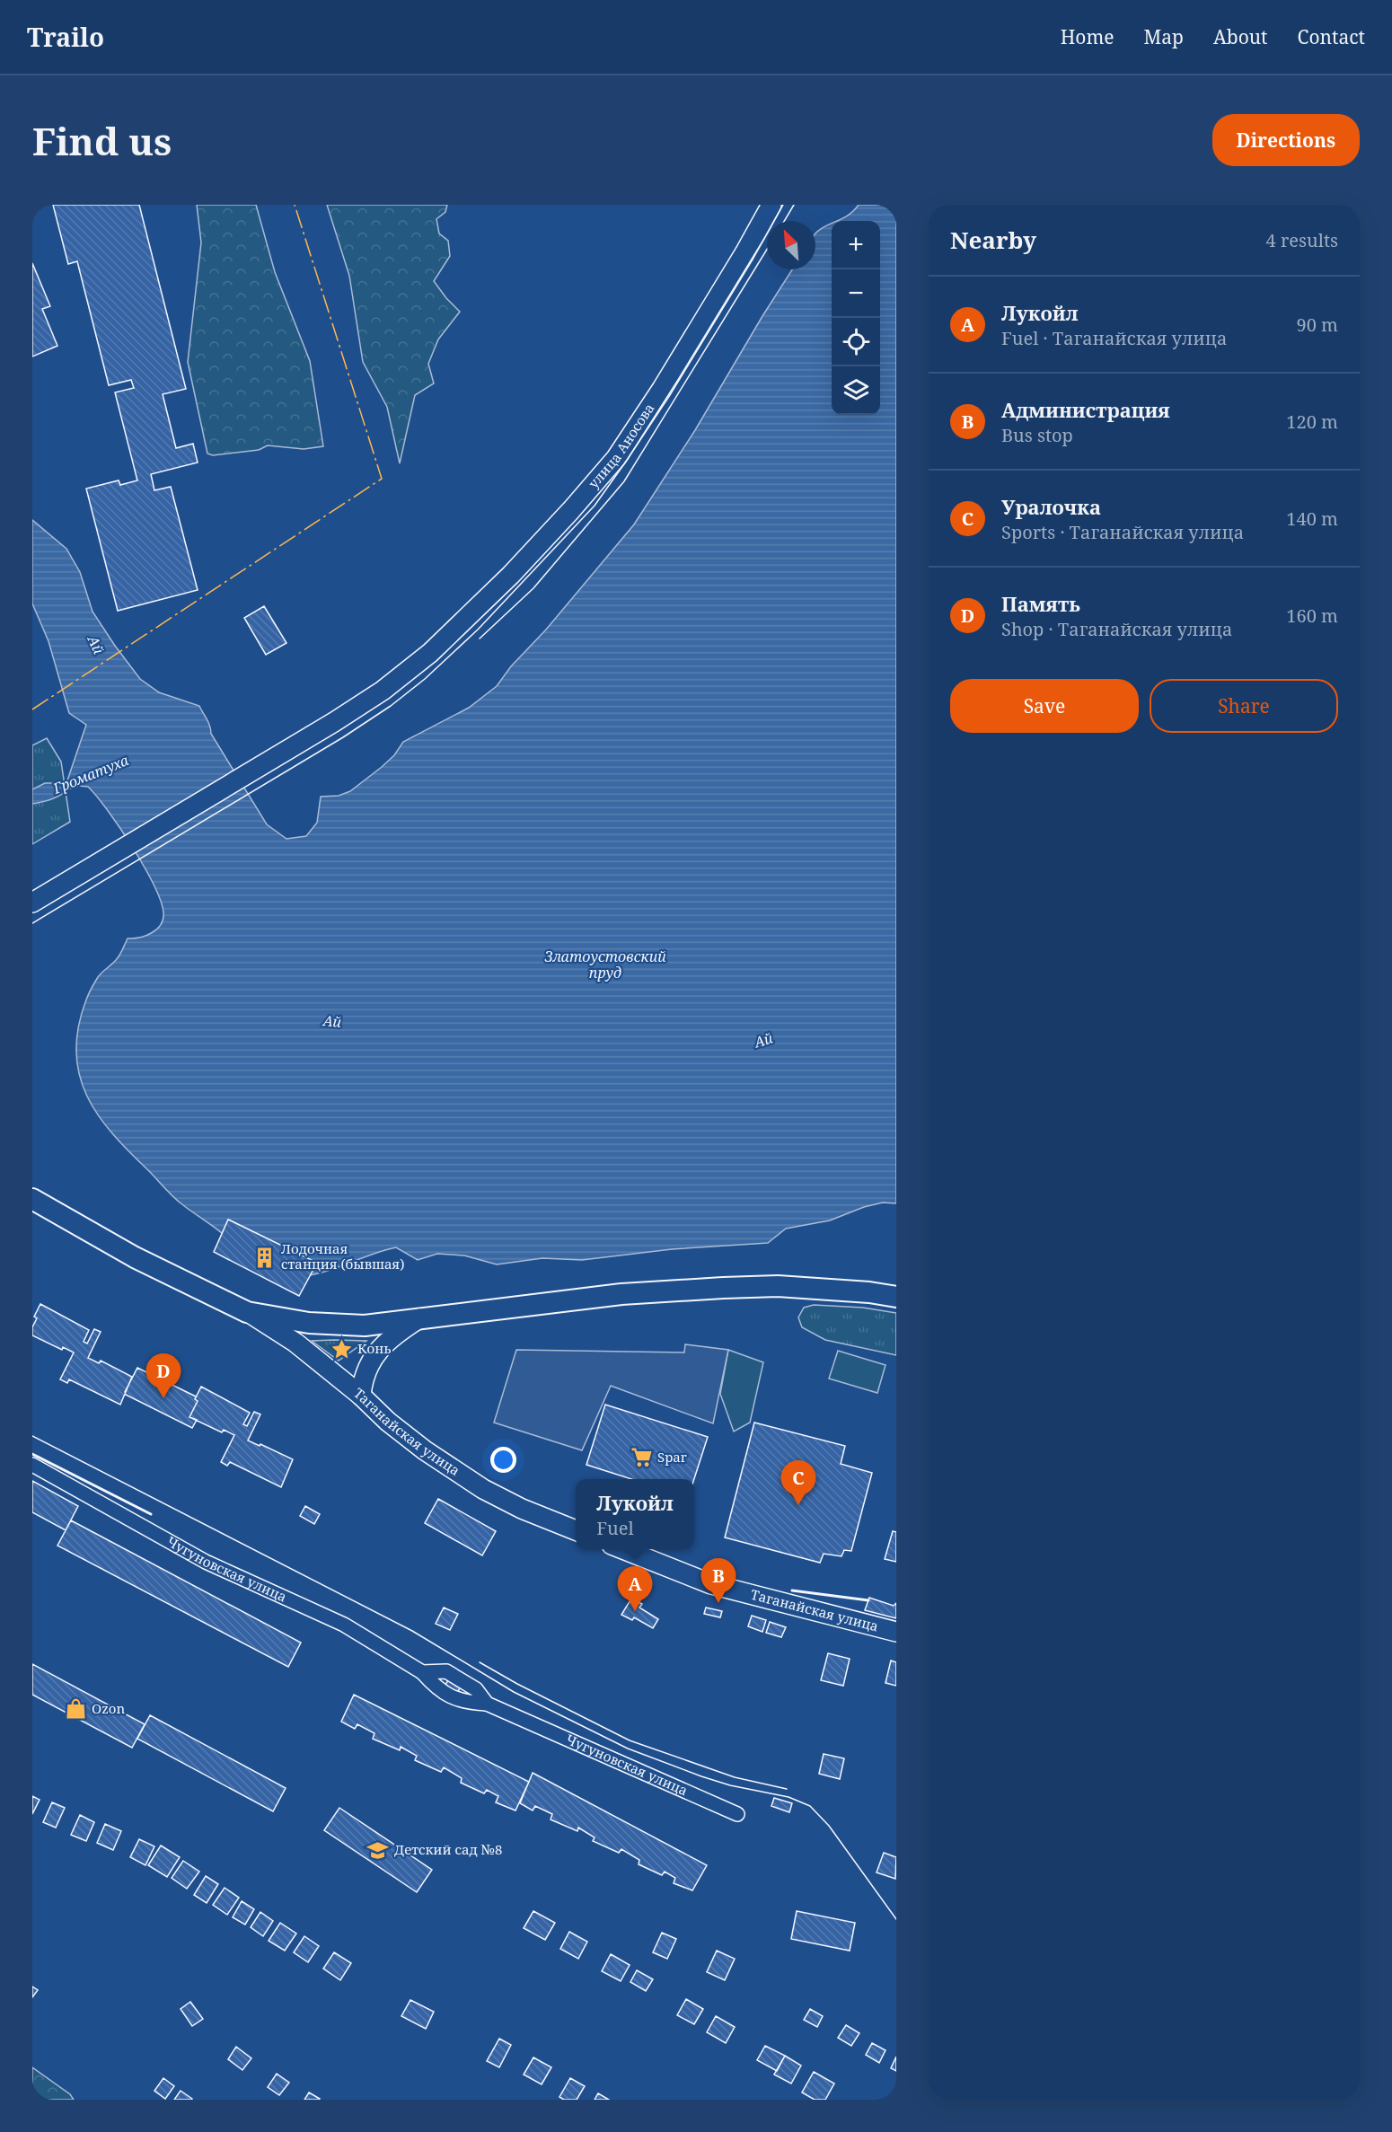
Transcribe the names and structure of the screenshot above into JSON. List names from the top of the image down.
{
  "streets": {
    "main road": ["улица Аносова", "Таганайская улица"],
    "street": ["Чугуновская улица"]
  },
  "water": ["Ай", "Громатуха", "Златоустовский пруд"],
  "places": {
    "building": ["Лодочная станция (бывшая)"],
    "place": ["Конь"],
    "supermarket": ["Spar"],
    "shop": ["Ozon"],
    "school or university": ["Детский сад №8"]
  },
  "north": "top left",
  "page": {
    "header": "Trailo",
    "nav": [
      "Home",
      "Map",
      "About",
      "Contact"
    ],
    "buttons": [
      "Directions",
      ["Save", "Share"]
    ],
    "title": "Find us",
    "heading": ["Nearby", "4 results"],
    "map_buttons": ["+", "−"],
    "list": [
      {
        "mark": "A",
        "name": "Лукойл",
        "note": "Fuel · Таганайская улица",
        "value": "90 m"
      },
      {
        "mark": "B",
        "name": "Администрация",
        "note": "Bus stop",
        "value": "120 m"
      },
      {
        "mark": "C",
        "name": "Уралочка",
        "note": "Sports · Таганайская улица",
        "value": "140 m"
      },
      {
        "mark": "D",
        "name": "Память",
        "note": "Shop · Таганайская улица",
        "value": "160 m"
      }
    ],
    "pins": [
      "D",
      "C",
      "B",
      "A"
    ],
    "popup": ["Лукойл", "Fuel"]
  }
}
